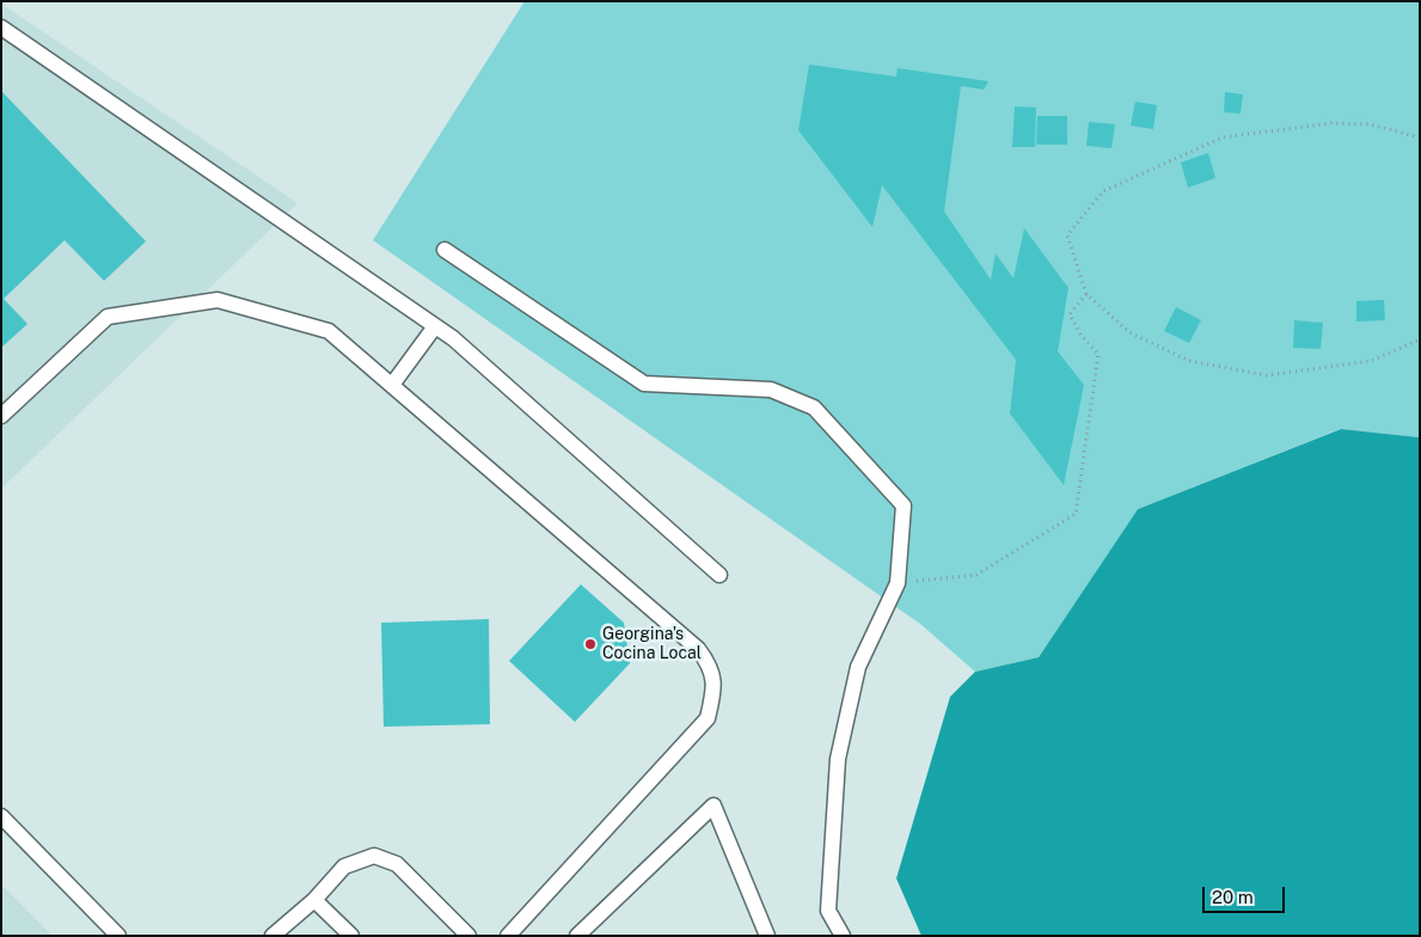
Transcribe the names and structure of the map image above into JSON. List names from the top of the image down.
{
  "places": ["Georgina's Cocina Local"],
  "scale_bar": "20 m"
}
